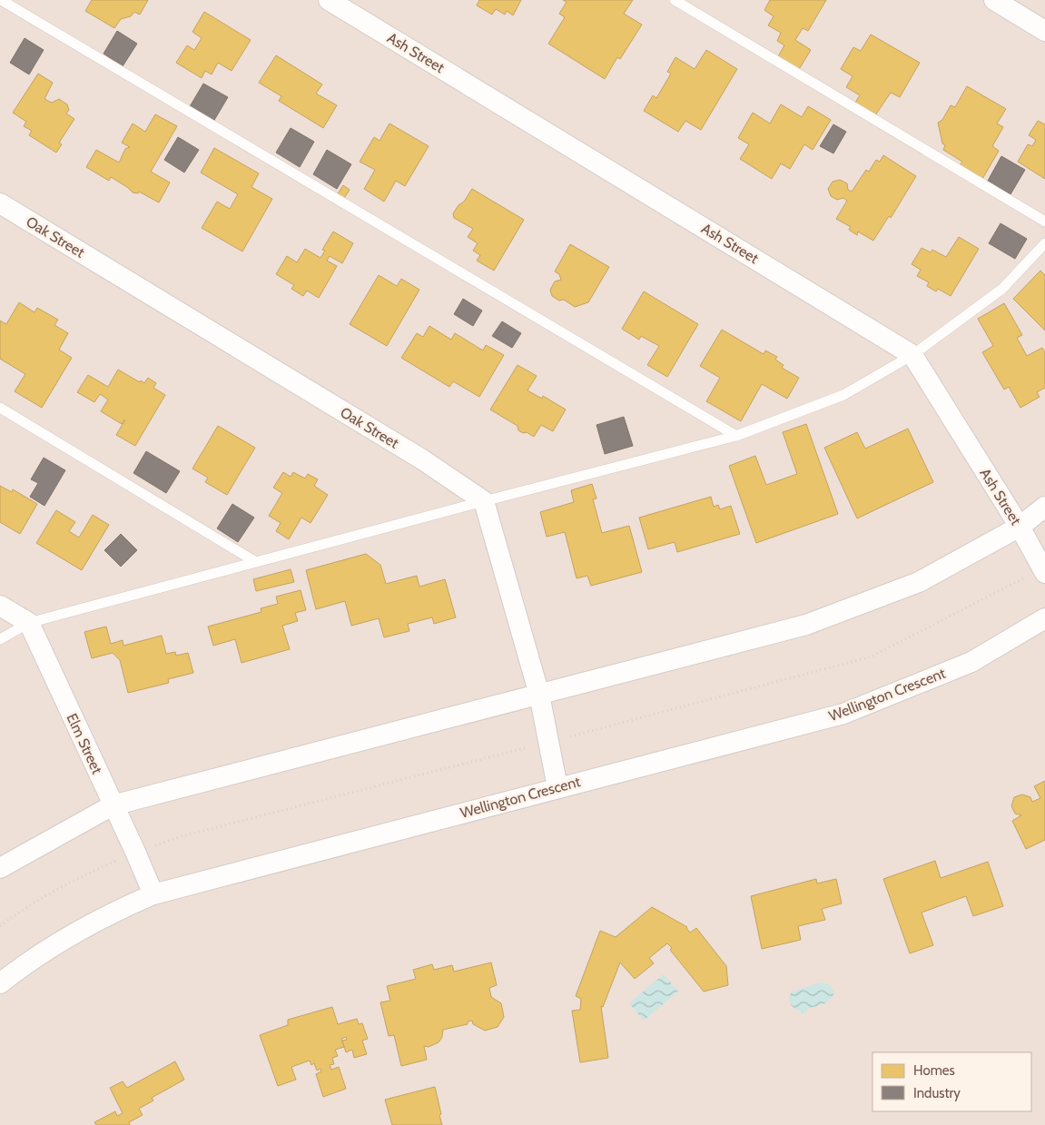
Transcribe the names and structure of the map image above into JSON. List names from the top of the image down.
{
  "streets": {
    "street": [
      "Ash Street",
      "Oak Street",
      "Wellington Crescent",
      "Elm Street"
    ]
  },
  "crossings": [
    ["Wellington Crescent", "Elm Street"]
  ],
  "legend": ["Homes", "Industry"]
}
